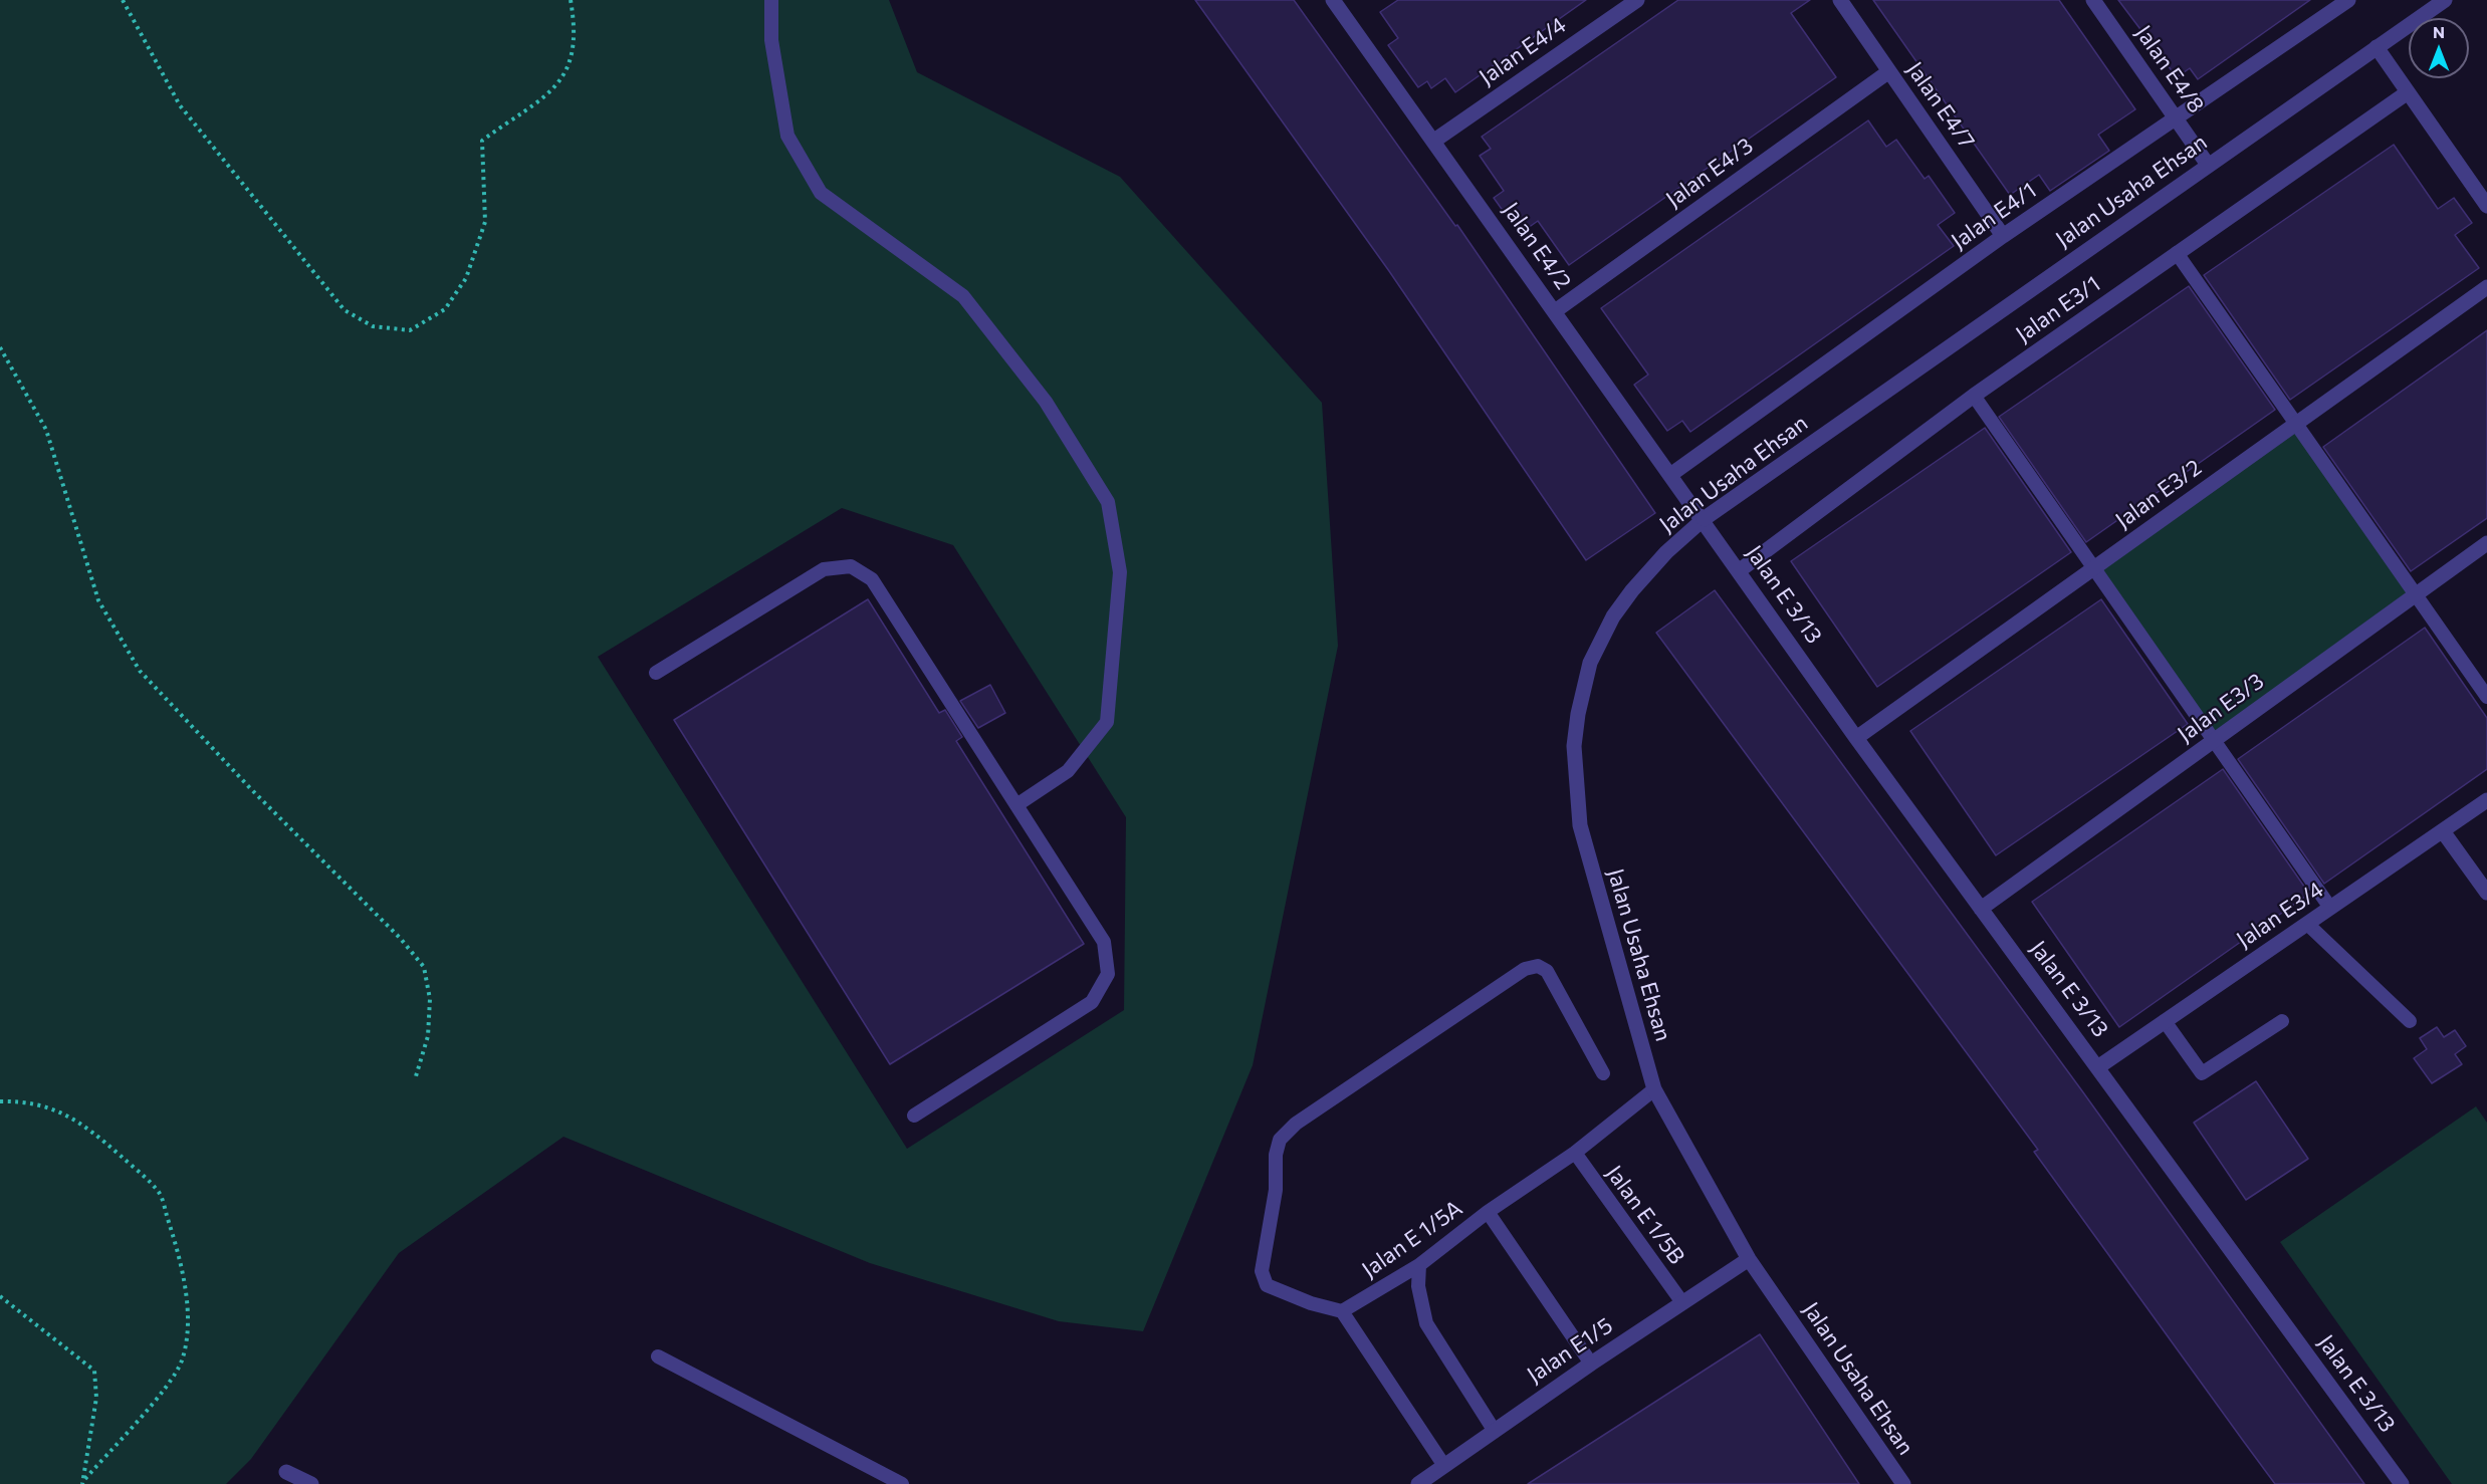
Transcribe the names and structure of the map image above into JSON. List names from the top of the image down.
{
  "streets": {
    "street": [
      "Jalan E4/4",
      "Jalan E4/8",
      "Jalan E4/7",
      "Jalan E4/3",
      "Jalan Usaha Ehsan",
      "Jalan E4/1",
      "Jalan E4/2",
      "Jalan E3/1",
      "Jalan E3/2",
      "Jalan E 3/13",
      "Jalan E3/3",
      "Jalan E3/4",
      "Jalan E1/5"
    ],
    "lane": ["Jalan E 1/5B", "Jalan E 1/5A"]
  },
  "crossings": [
    ["Jalan E4/4", "Jalan E4/2"],
    ["Jalan E4/8", "Jalan Usaha Ehsan"],
    ["Jalan E4/8", "Jalan E4/1"],
    ["Jalan E4/7", "Jalan E4/3"],
    ["Jalan E4/7", "Jalan E4/1"],
    ["Jalan E4/3", "Jalan E4/2"],
    ["Jalan Usaha Ehsan", "Jalan E4/2"],
    ["Jalan Usaha Ehsan", "Jalan E 3/13"],
    ["Jalan Usaha Ehsan", "Jalan E 1/5A"],
    ["Jalan Usaha Ehsan", "Jalan E1/5"],
    ["Jalan E4/1", "Jalan E4/2"],
    ["Jalan E4/2", "Jalan E 3/13"],
    ["Jalan E3/1", "Jalan E 3/13"],
    ["Jalan E3/2", "Jalan E 3/13"],
    ["Jalan E 3/13", "Jalan E3/3"],
    ["Jalan E 3/13", "Jalan E3/4"],
    ["Jalan E 1/5B", "Jalan E 1/5A"],
    ["Jalan E 1/5B", "Jalan E1/5"]
  ],
  "north": "top"
}
